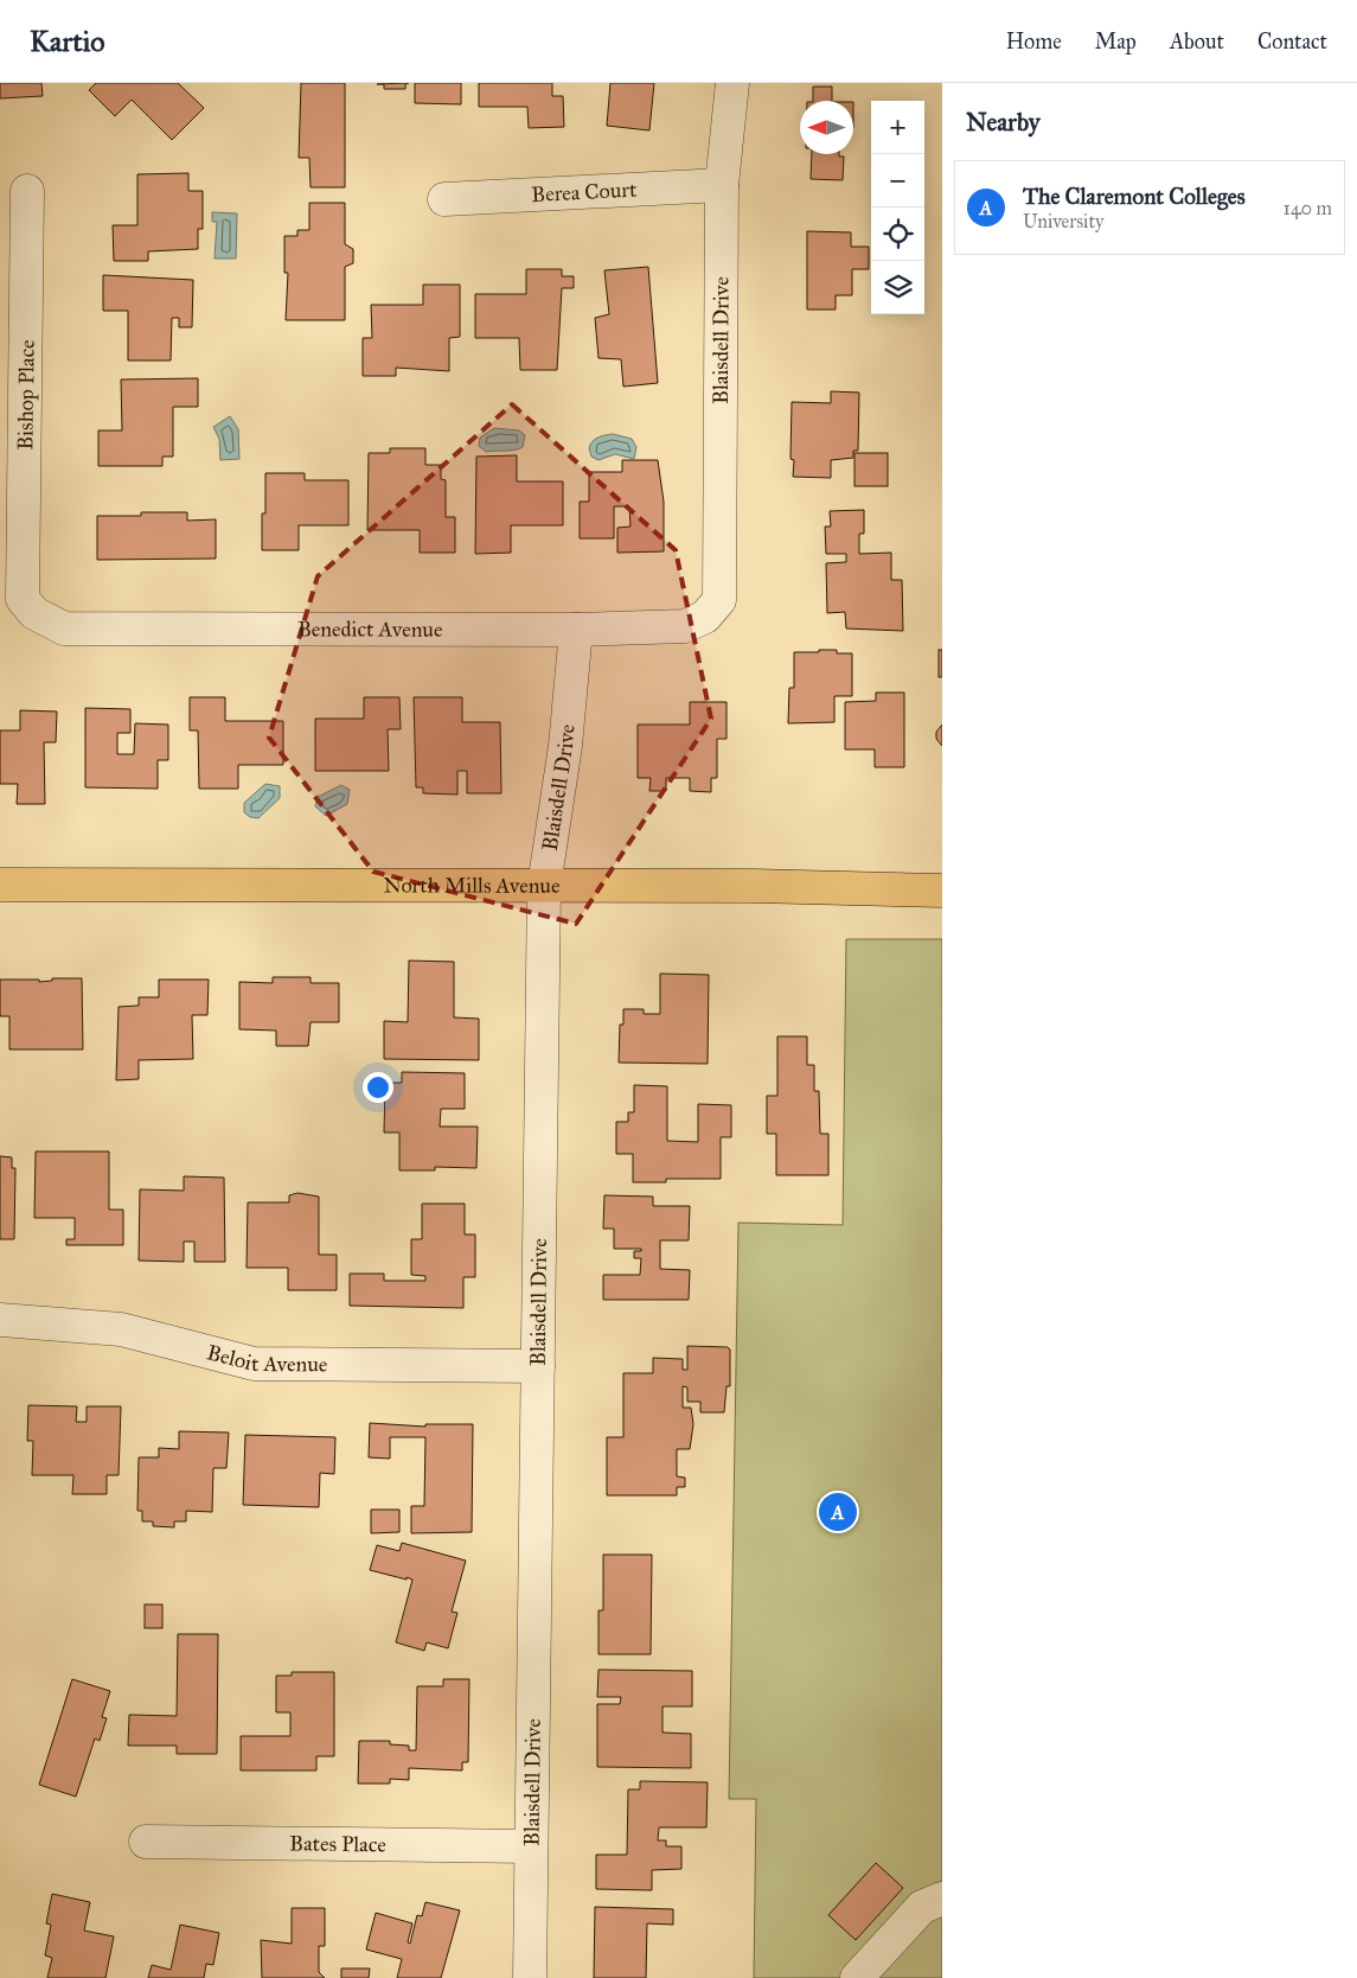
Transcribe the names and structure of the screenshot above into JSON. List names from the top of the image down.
{
  "streets": {
    "main road": ["North Mills Avenue"],
    "street": [
      "Berea Court",
      "Blaisdell Drive",
      "Bishop Place",
      "Benedict Avenue",
      "Beloit Avenue",
      "Bates Place"
    ]
  },
  "crossings": [
    ["Berea Court", "Blaisdell Drive"],
    ["Blaisdell Drive", "Benedict Avenue"],
    ["Blaisdell Drive", "North Mills Avenue"],
    ["Blaisdell Drive", "Beloit Avenue"],
    ["Blaisdell Drive", "Bates Place"],
    ["Bishop Place", "Benedict Avenue"]
  ],
  "north": "left",
  "page": {
    "header": "Kartio",
    "nav": [
      "Home",
      "Map",
      "About",
      "Contact"
    ],
    "heading": "Nearby",
    "map_buttons": ["+", "−"],
    "list": [
      {
        "mark": "A",
        "name": "The Claremont Colleges",
        "note": "University",
        "value": "140 m"
      }
    ],
    "pins": "A"
  }
}
